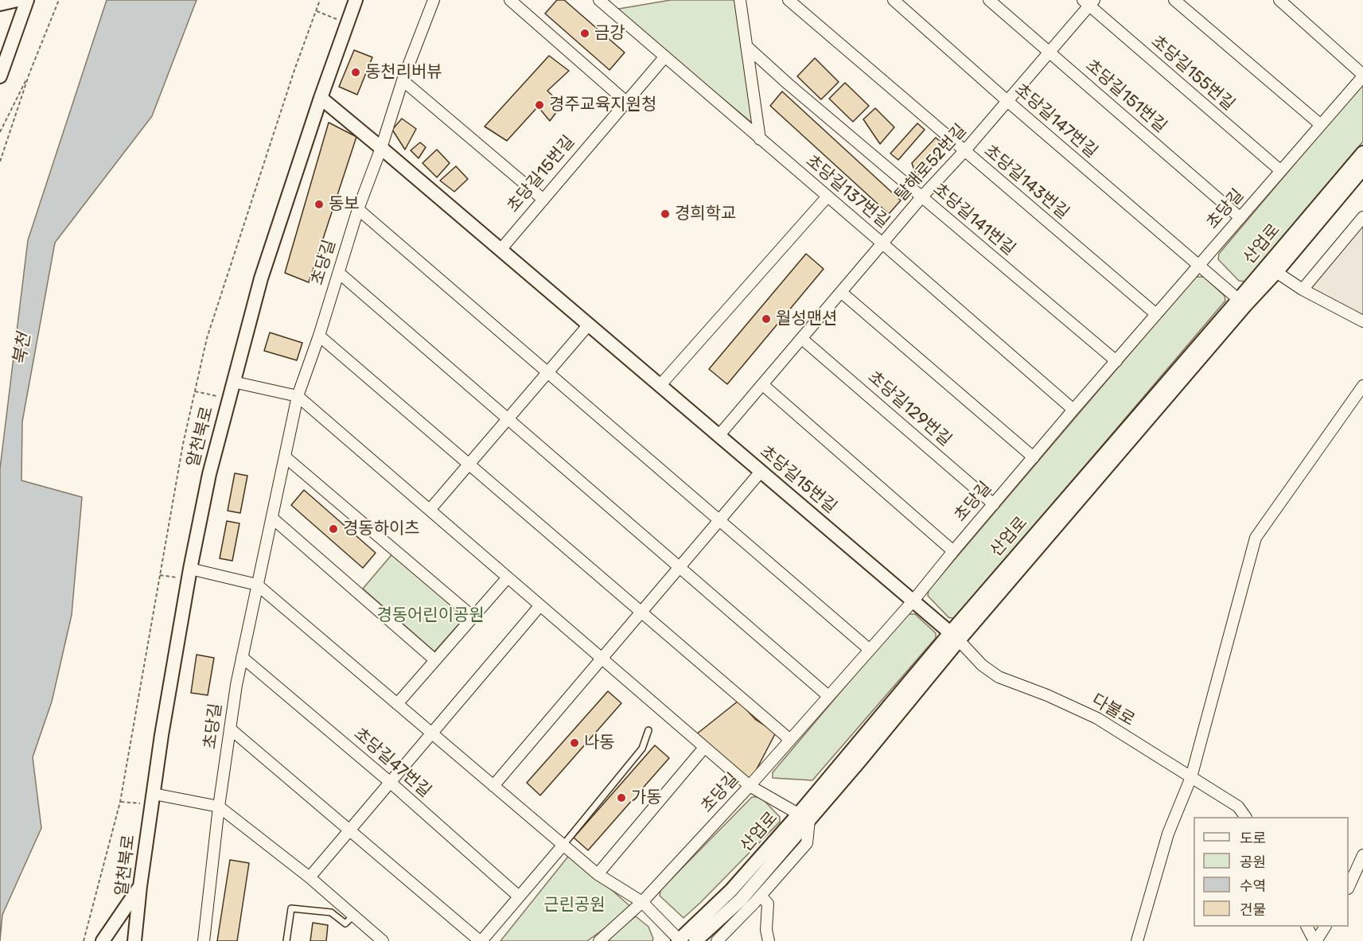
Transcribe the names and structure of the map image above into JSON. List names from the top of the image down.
{
  "streets": {
    "street": [
      "초당길155번길",
      "초당길151번길",
      "초당길147번길",
      "탈해로52번길",
      "초당길15번길",
      "초당길143번길",
      "초당길137번길",
      "초당길",
      "초당길141번길",
      "산업로",
      "초당길129번길",
      "알천북로",
      "다불로",
      "초당길47번길"
    ]
  },
  "crossings": [
    ["초당길155번길", "탈해로52번길"],
    ["초당길155번길", "초당길"],
    ["초당길151번길", "탈해로52번길"],
    ["초당길151번길", "초당길"],
    ["초당길147번길", "탈해로52번길"],
    ["초당길147번길", "초당길"],
    ["초당길147번길", "산업로"],
    ["탈해로52번길", "초당길15번길"],
    ["탈해로52번길", "초당길143번길"],
    ["탈해로52번길", "초당길137번길"],
    ["탈해로52번길", "초당길141번길"],
    ["탈해로52번길", "초당길129번길"],
    ["초당길15번길", "초당길137번길"],
    ["초당길15번길", "초당길"],
    ["초당길15번길", "산업로"],
    ["초당길15번길", "다불로"],
    ["초당길143번길", "초당길"],
    ["초당길137번길", "초당길"],
    ["초당길", "초당길141번길"],
    ["초당길", "초당길129번길"],
    ["초당길", "초당길47번길"],
    ["산업로", "다불로"]
  ],
  "water": ["북천"],
  "parks": ["경동어린이공원", "근린공원"],
  "places": [
    "금강",
    "동천리버뷰",
    "경주교육지원청",
    "동보",
    "경희학교",
    "월성맨션",
    "경동하이츠",
    "나동",
    "가동"
  ],
  "legend": [
    "도로",
    "공원",
    "수역",
    "건물"
  ]
}
